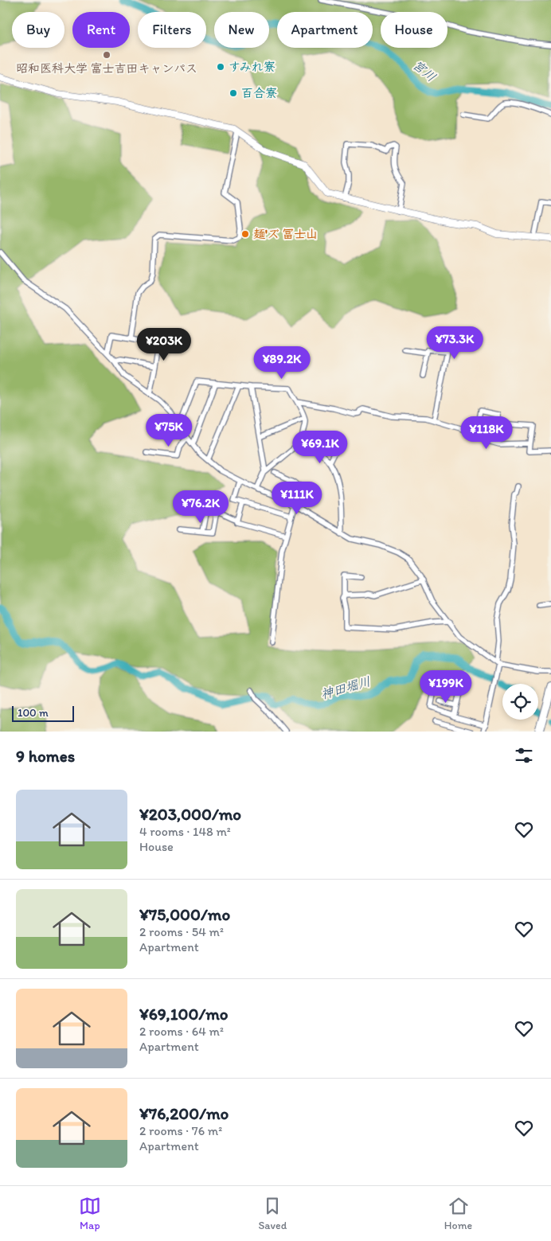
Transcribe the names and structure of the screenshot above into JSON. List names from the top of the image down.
{
  "water": ["宮川", "神田堀川"],
  "places": [
    "昭和医科大学 富士吉田キャンパス",
    "すみれ寮",
    "百合寮",
    "麺'ズ 冨士山"
  ],
  "scale_bar": "100 m",
  "page": {
    "chip": [
      "Buy",
      "Rent",
      "Filters",
      "New",
      "Apartment",
      "House"
    ],
    "price": [
      "¥73.3K",
      "¥203K",
      "¥89.2K",
      "¥75K",
      "¥118K",
      "¥69.1K",
      "¥111K",
      "¥76.2K",
      "¥199K"
    ],
    "scale": "100 m",
    "heading": "9 homes",
    "list": [
      {
        "name": "¥203,000/mo",
        "note": "4 rooms · 148 m² · House"
      },
      {
        "name": "¥75,000/mo",
        "note": "2 rooms · 54 m² · Apartment"
      },
      {
        "name": "¥69,100/mo",
        "note": "2 rooms · 64 m² · Apartment"
      },
      {
        "name": "¥76,200/mo",
        "note": "2 rooms · 76 m² · Apartment"
      }
    ],
    "tabs": ["Map", "Saved", "Home"]
  }
}
